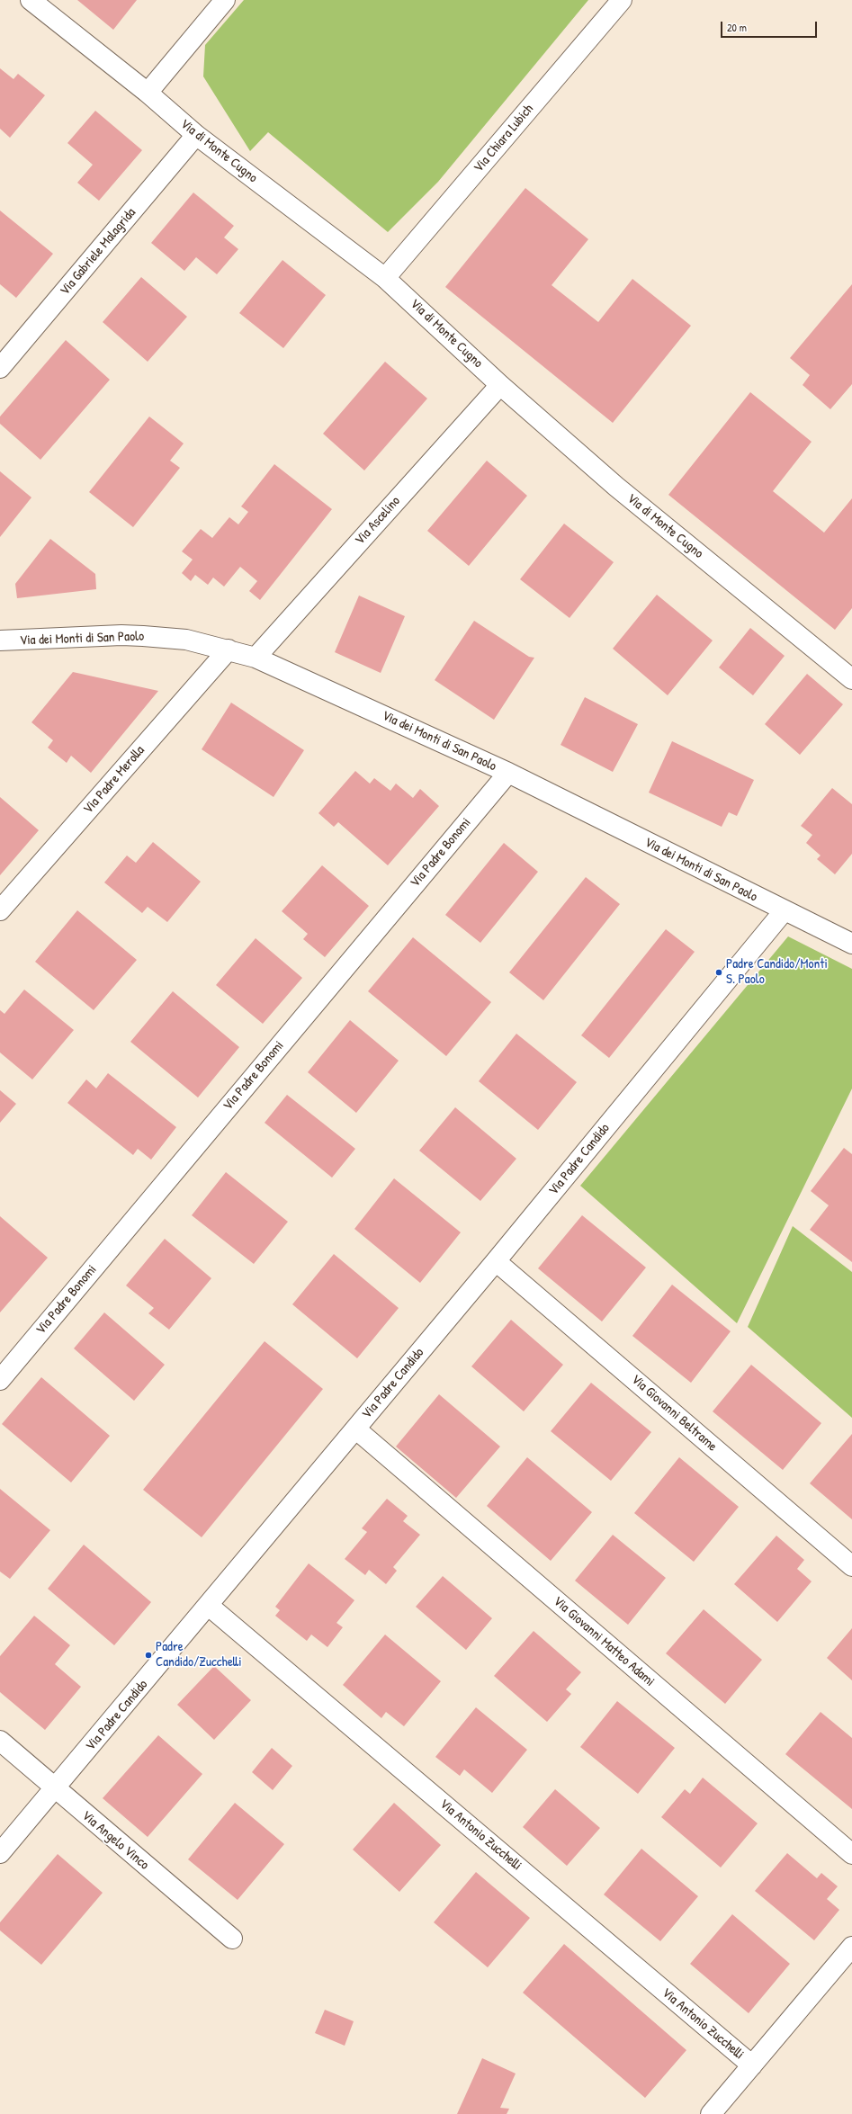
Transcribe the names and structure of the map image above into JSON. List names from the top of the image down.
{
  "streets": {
    "street": [
      "Via Chiara Lubich",
      "Via di Monte Cugno",
      "Via Gabriele Malagrida",
      "Via Ascelino",
      "Via dei Monti di San Paolo",
      "Via Padre Merolla",
      "Via Padre Bonomi",
      "Via Padre Candido",
      "Via Giovanni Beltrame",
      "Via Giovanni Matteo Adami",
      "Via Antonio Zucchelli",
      "Via Angelo Vinco"
    ]
  },
  "crossings": [
    ["Via Chiara Lubich", "Via di Monte Cugno"],
    ["Via di Monte Cugno", "Via Gabriele Malagrida"],
    ["Via di Monte Cugno", "Via Ascelino"],
    ["Via Ascelino", "Via dei Monti di San Paolo"],
    ["Via dei Monti di San Paolo", "Via Padre Merolla"],
    ["Via dei Monti di San Paolo", "Via Padre Bonomi"],
    ["Via dei Monti di San Paolo", "Via Padre Candido"],
    ["Via Padre Candido", "Via Giovanni Beltrame"],
    ["Via Padre Candido", "Via Giovanni Matteo Adami"],
    ["Via Padre Candido", "Via Antonio Zucchelli"],
    ["Via Padre Candido", "Via Angelo Vinco"]
  ],
  "places": ["Padre Candido/Monti S. Paolo", "Padre Candido/Zucchelli"],
  "scale_bar": "20 m"
}
